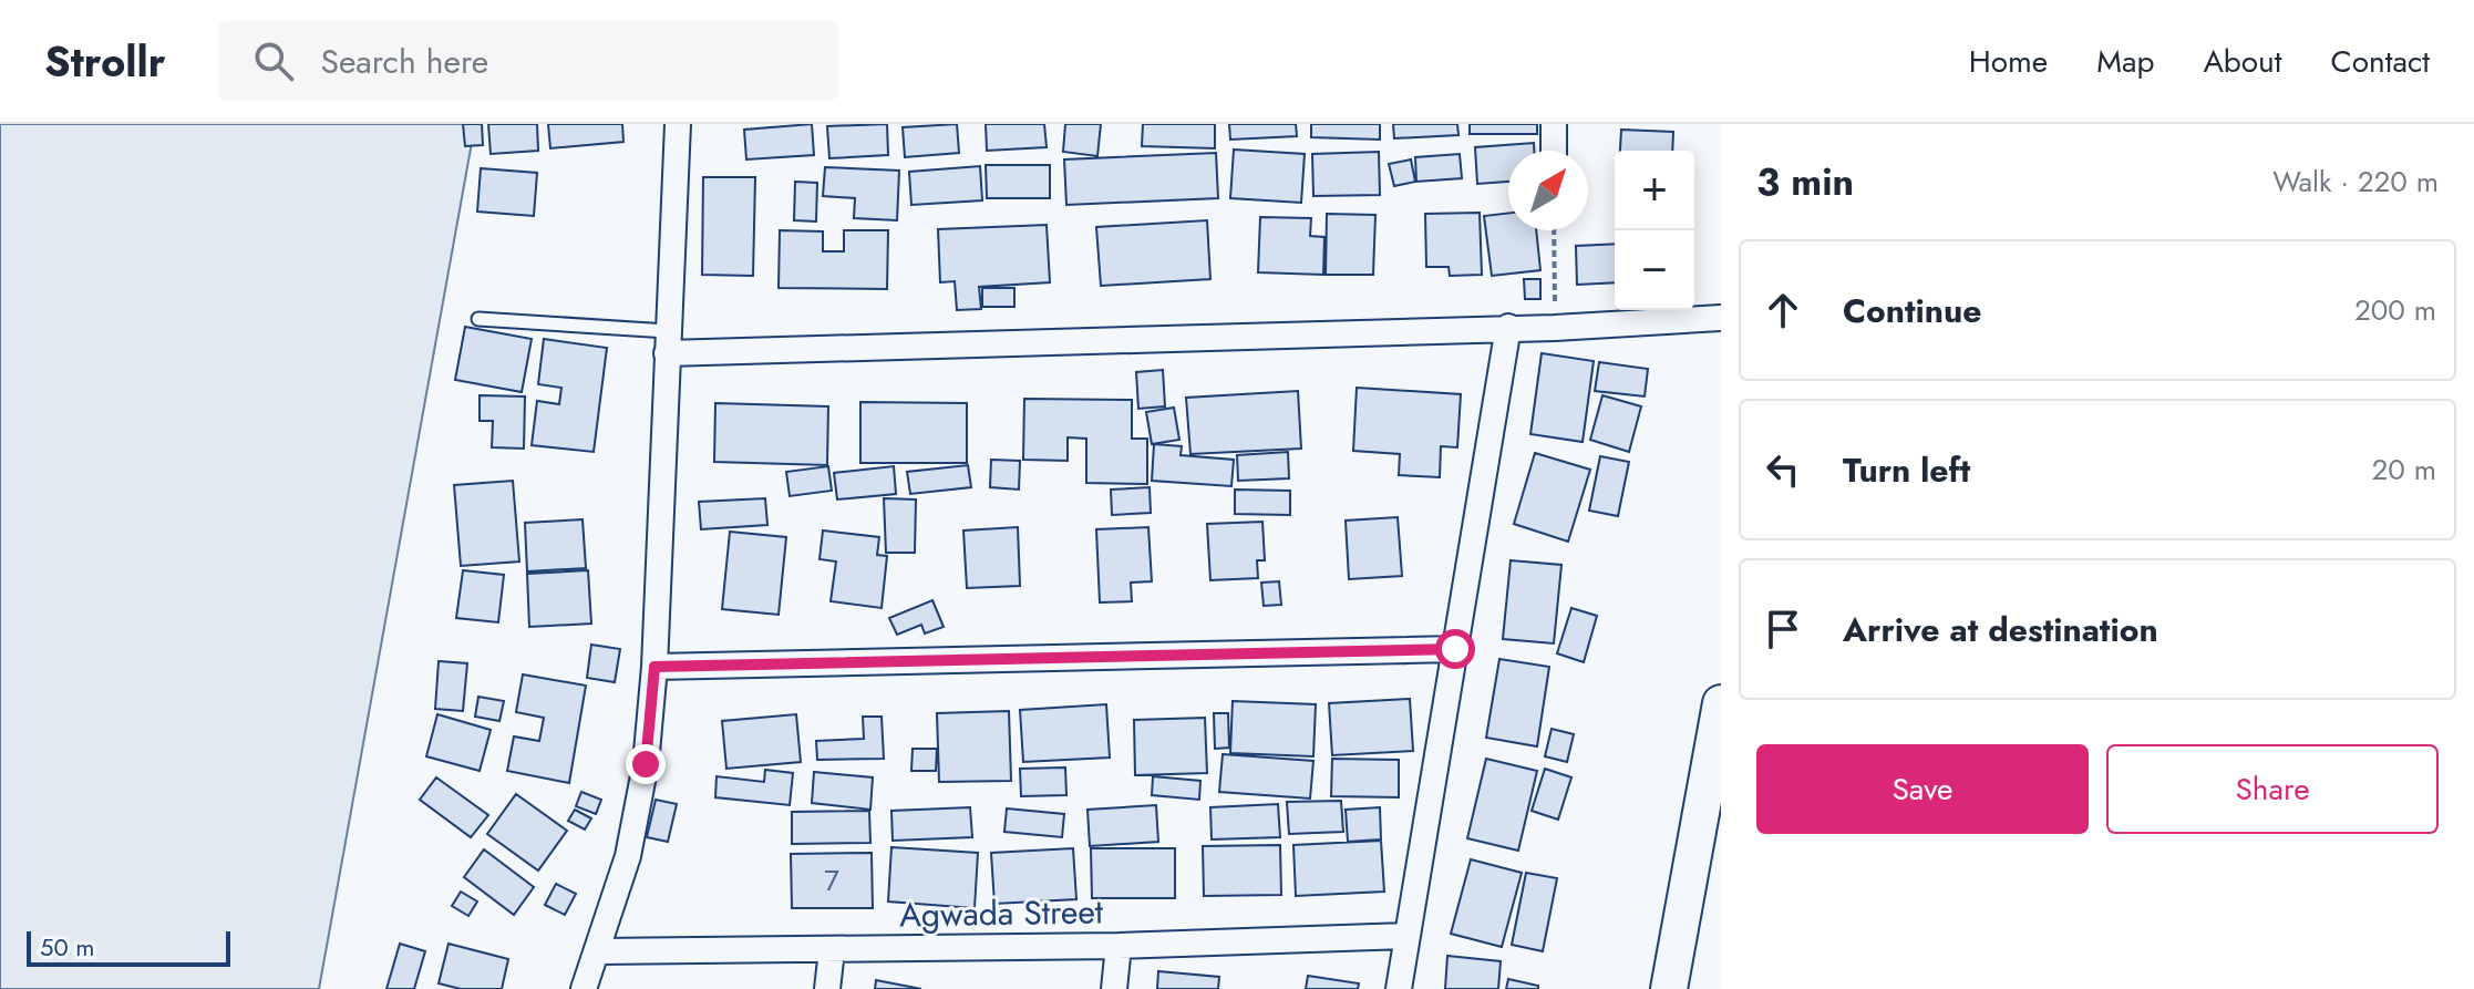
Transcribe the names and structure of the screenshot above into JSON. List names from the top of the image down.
{
  "streets": {
    "street": ["Agwada Street"]
  },
  "house_numbers": ["7"],
  "scale_bar": "50 m",
  "north": "top right",
  "page": {
    "header": "Strollr",
    "search": "Search here",
    "nav": [
      "Home",
      "Map",
      "About",
      "Contact"
    ],
    "heading": ["3 min", "Walk · 220 m"],
    "map_buttons": ["+", "−"],
    "list": [
      ["Continue", "200 m"],
      ["Turn left", "20 m"],
      "Arrive at destination"
    ],
    "buttons": ["Save", "Share"],
    "scale": "50 m"
  }
}
